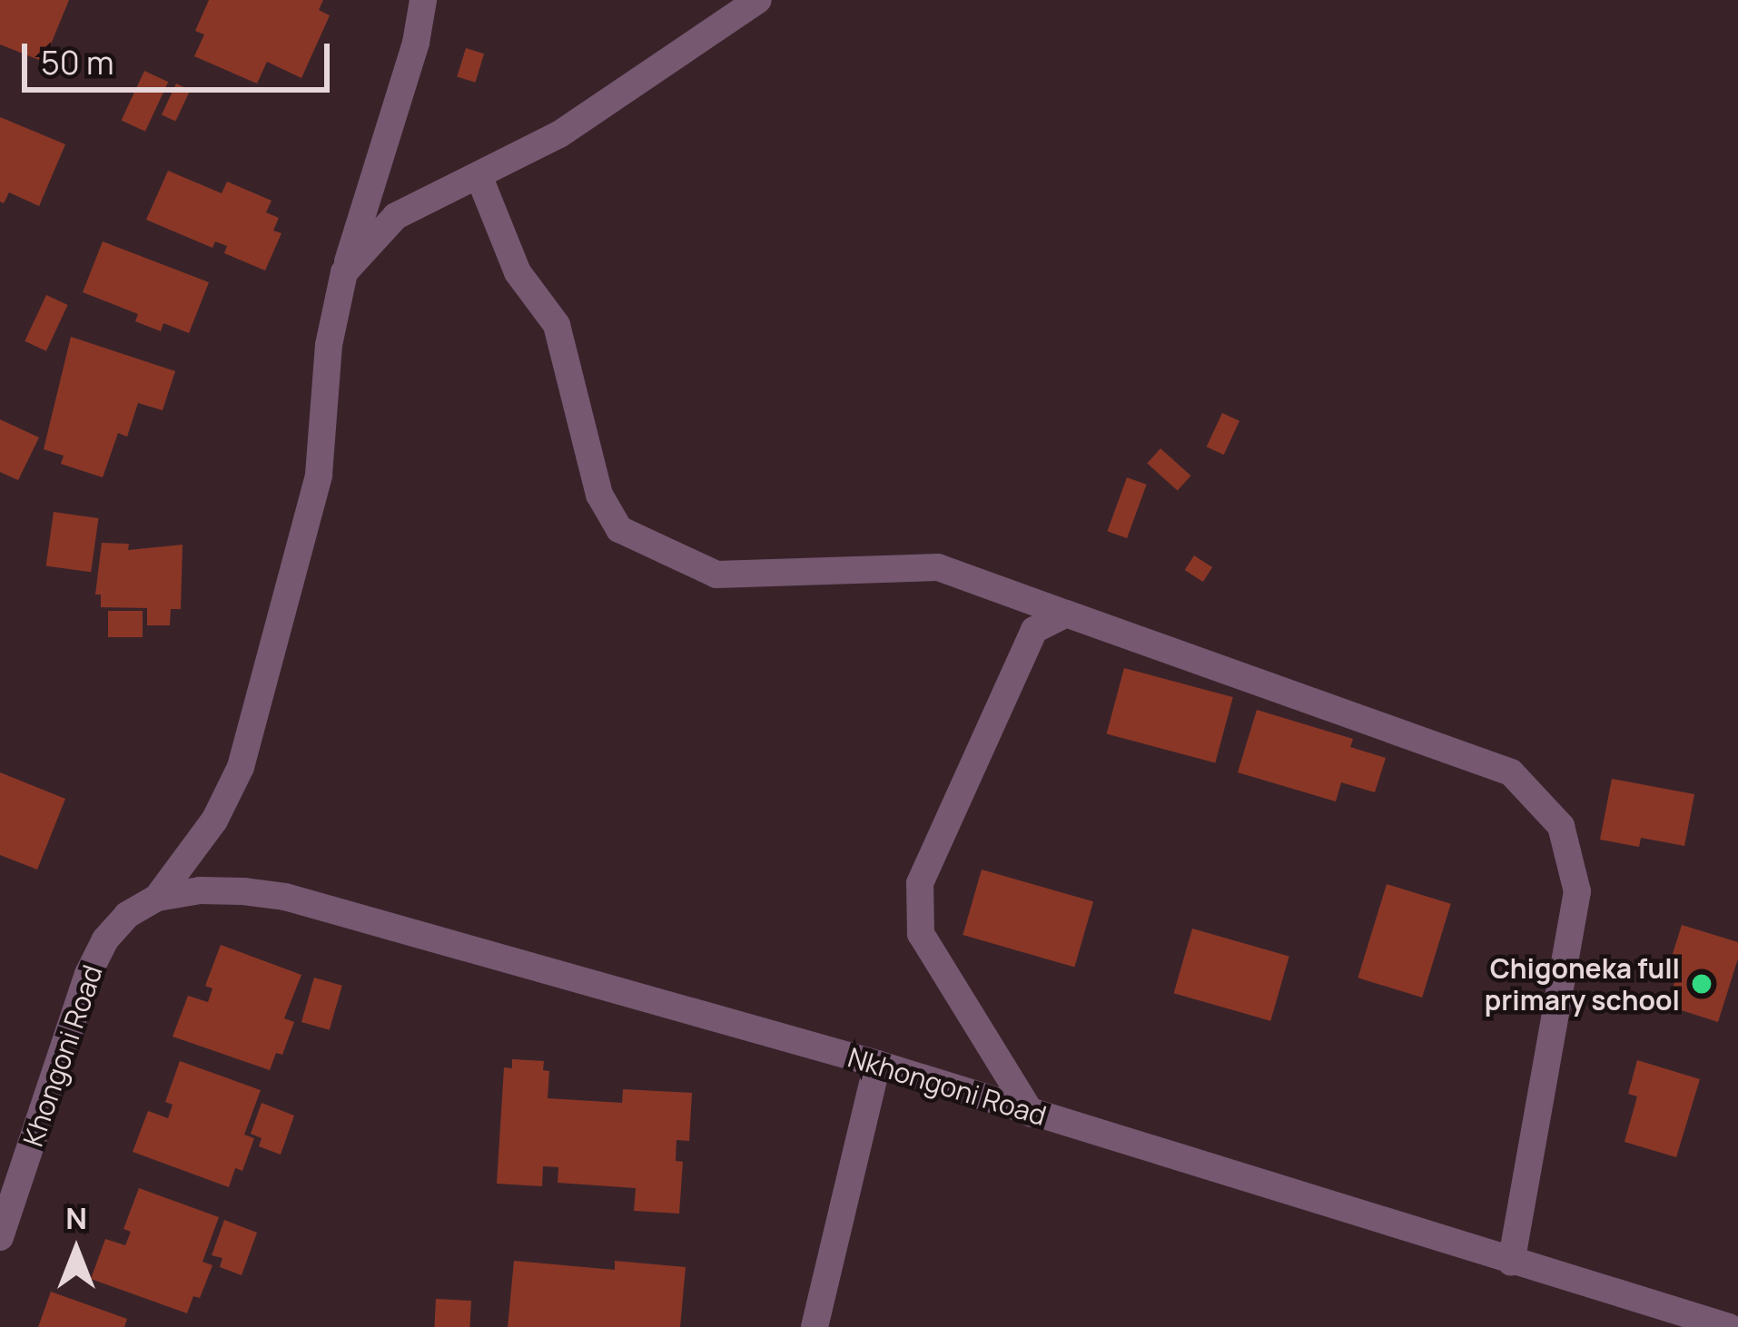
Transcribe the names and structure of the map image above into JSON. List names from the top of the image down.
{
  "streets": {
    "street": ["Khongoni Road", "Nkhongoni Road"]
  },
  "crossings": [
    ["Khongoni Road", "Nkhongoni Road"]
  ],
  "places": ["Chigoneka full primary school"],
  "scale_bar": "50 m",
  "north": "top"
}
